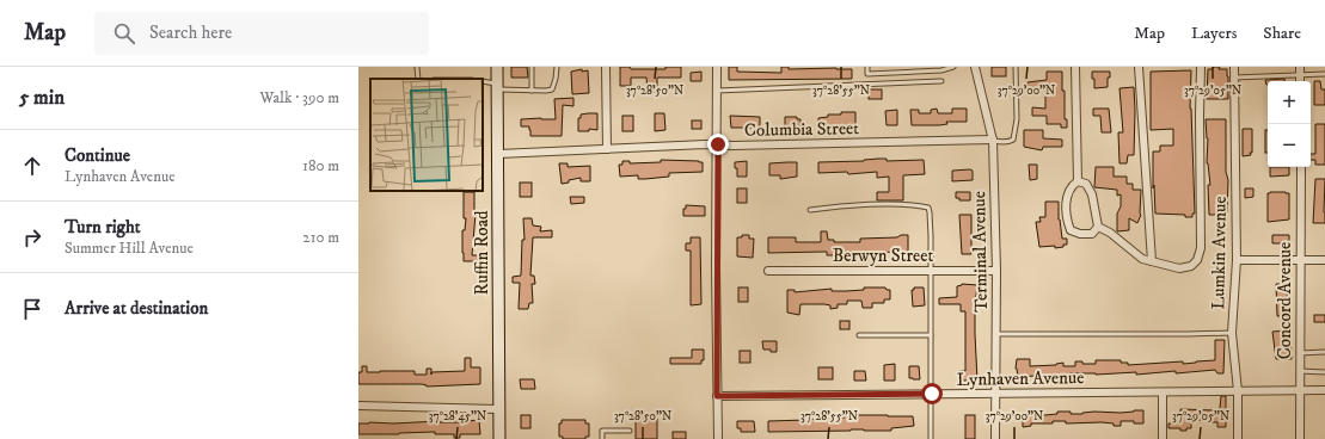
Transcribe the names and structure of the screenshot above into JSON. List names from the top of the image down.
{
  "streets": {
    "street": [
      "Columbia Street",
      "Terminal Avenue",
      "Ruffin Road",
      "Lumkin Avenue",
      "Berwyn Street",
      "Concord Avenue",
      "Lynhaven Avenue"
    ]
  },
  "crossings": [
    ["Columbia Street", "Terminal Avenue"],
    ["Columbia Street", "Ruffin Road"],
    ["Terminal Avenue", "Berwyn Street"],
    ["Terminal Avenue", "Lynhaven Avenue"],
    ["Lumkin Avenue", "Lynhaven Avenue"],
    ["Concord Avenue", "Lynhaven Avenue"]
  ],
  "page": {
    "header": "Map",
    "search": "Search here",
    "nav": ["Map", "Layers", "Share"],
    "heading": ["5 min", "Walk · 390 m"],
    "map_buttons": ["+", "−"],
    "list": [
      ["Continue", "Lynhaven Avenue", "180 m"],
      ["Turn right", "Summer Hill Avenue", "210 m"],
      "Arrive at destination"
    ]
  },
  "coordinates": [
    "37°28'50\"N",
    "37°28'55\"N",
    "37°29'00\"N",
    "37°29'05\"N",
    "37°28'45\"N"
  ]
}
